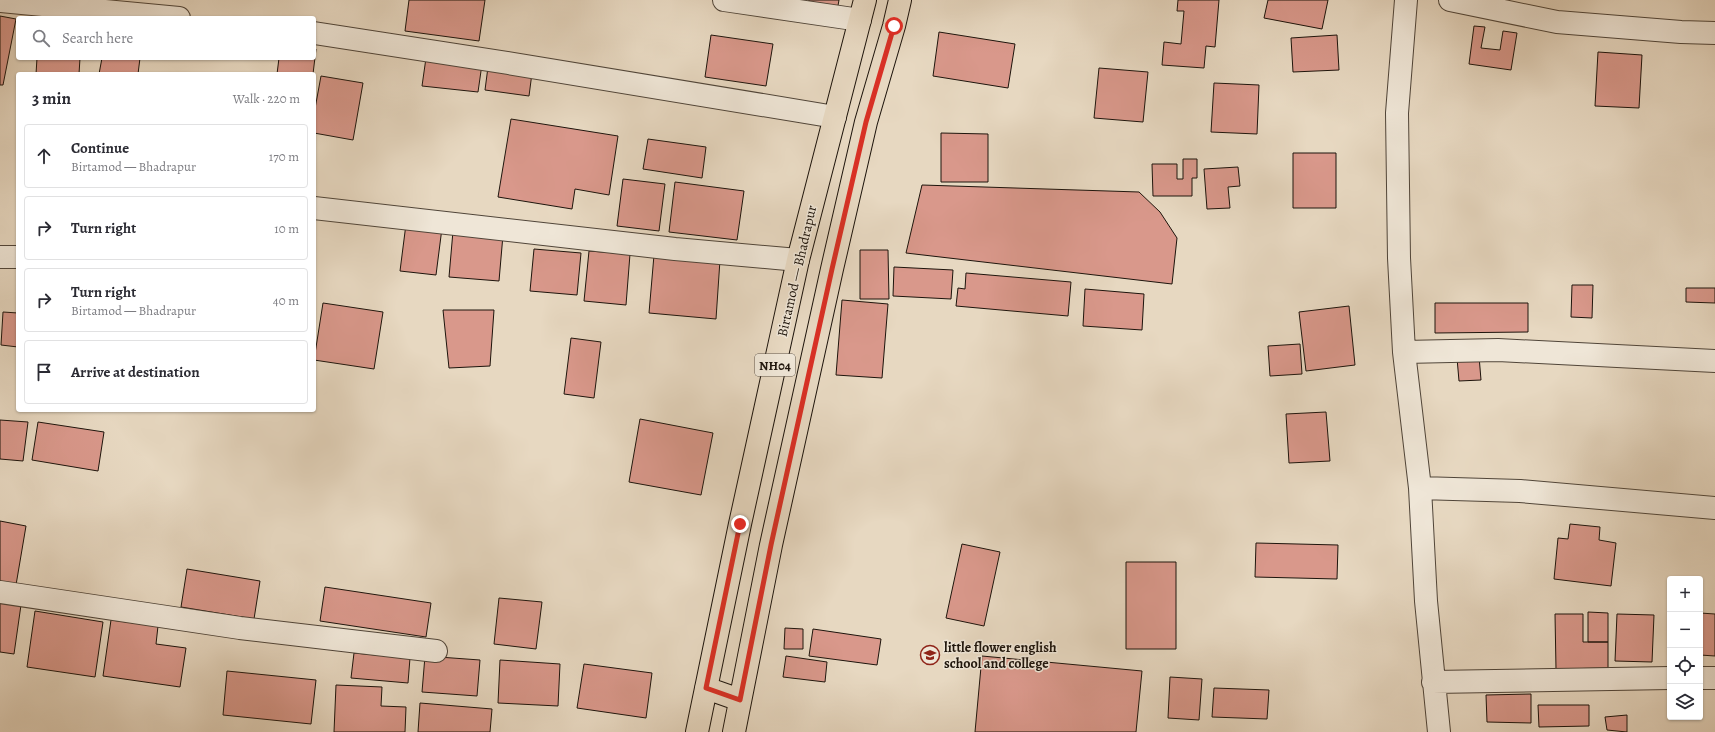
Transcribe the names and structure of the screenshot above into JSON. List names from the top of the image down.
{
  "streets": {
    "main road": ["Birtamod — Bhadrapur", "NH04"]
  },
  "places": {
    "school or university": ["little flower english school and college"]
  },
  "page": {
    "search": "Search here",
    "heading": ["3 min", "Walk · 220 m"],
    "list": [
      ["Continue", "Birtamod — Bhadrapur", "170 m"],
      ["Turn right", "10 m"],
      ["Turn right", "Birtamod — Bhadrapur", "40 m"],
      "Arrive at destination"
    ],
    "map_buttons": ["+", "−"]
  }
}
